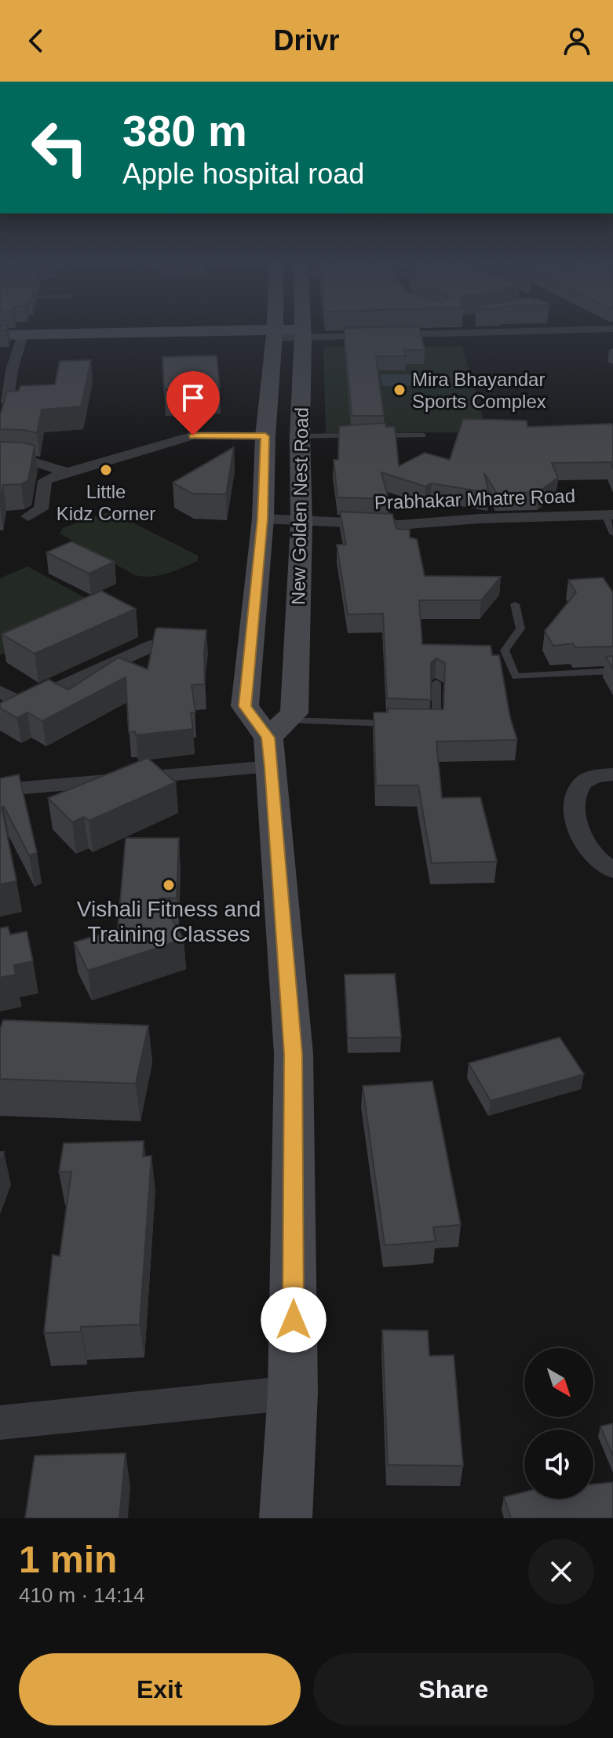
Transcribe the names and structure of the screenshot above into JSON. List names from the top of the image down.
{
  "streets": {
    "main road": ["New Golden Nest Road"],
    "street": ["Prabhakar Mhatre Road"]
  },
  "crossings": [
    ["Prabhakar Mhatre Road", "New Golden Nest Road"]
  ],
  "places": ["Mira Bhayandar Sports Complex", "Little Kidz Corner", "Vishali Fitness and Training Classes"],
  "north": "bottom right",
  "page": {
    "header": "Drivr",
    "turn": ["380 m", "Apple hospital road"],
    "heading": ["1 min", "410 m · 14:14"],
    "buttons": ["Exit", "Share"]
  }
}
